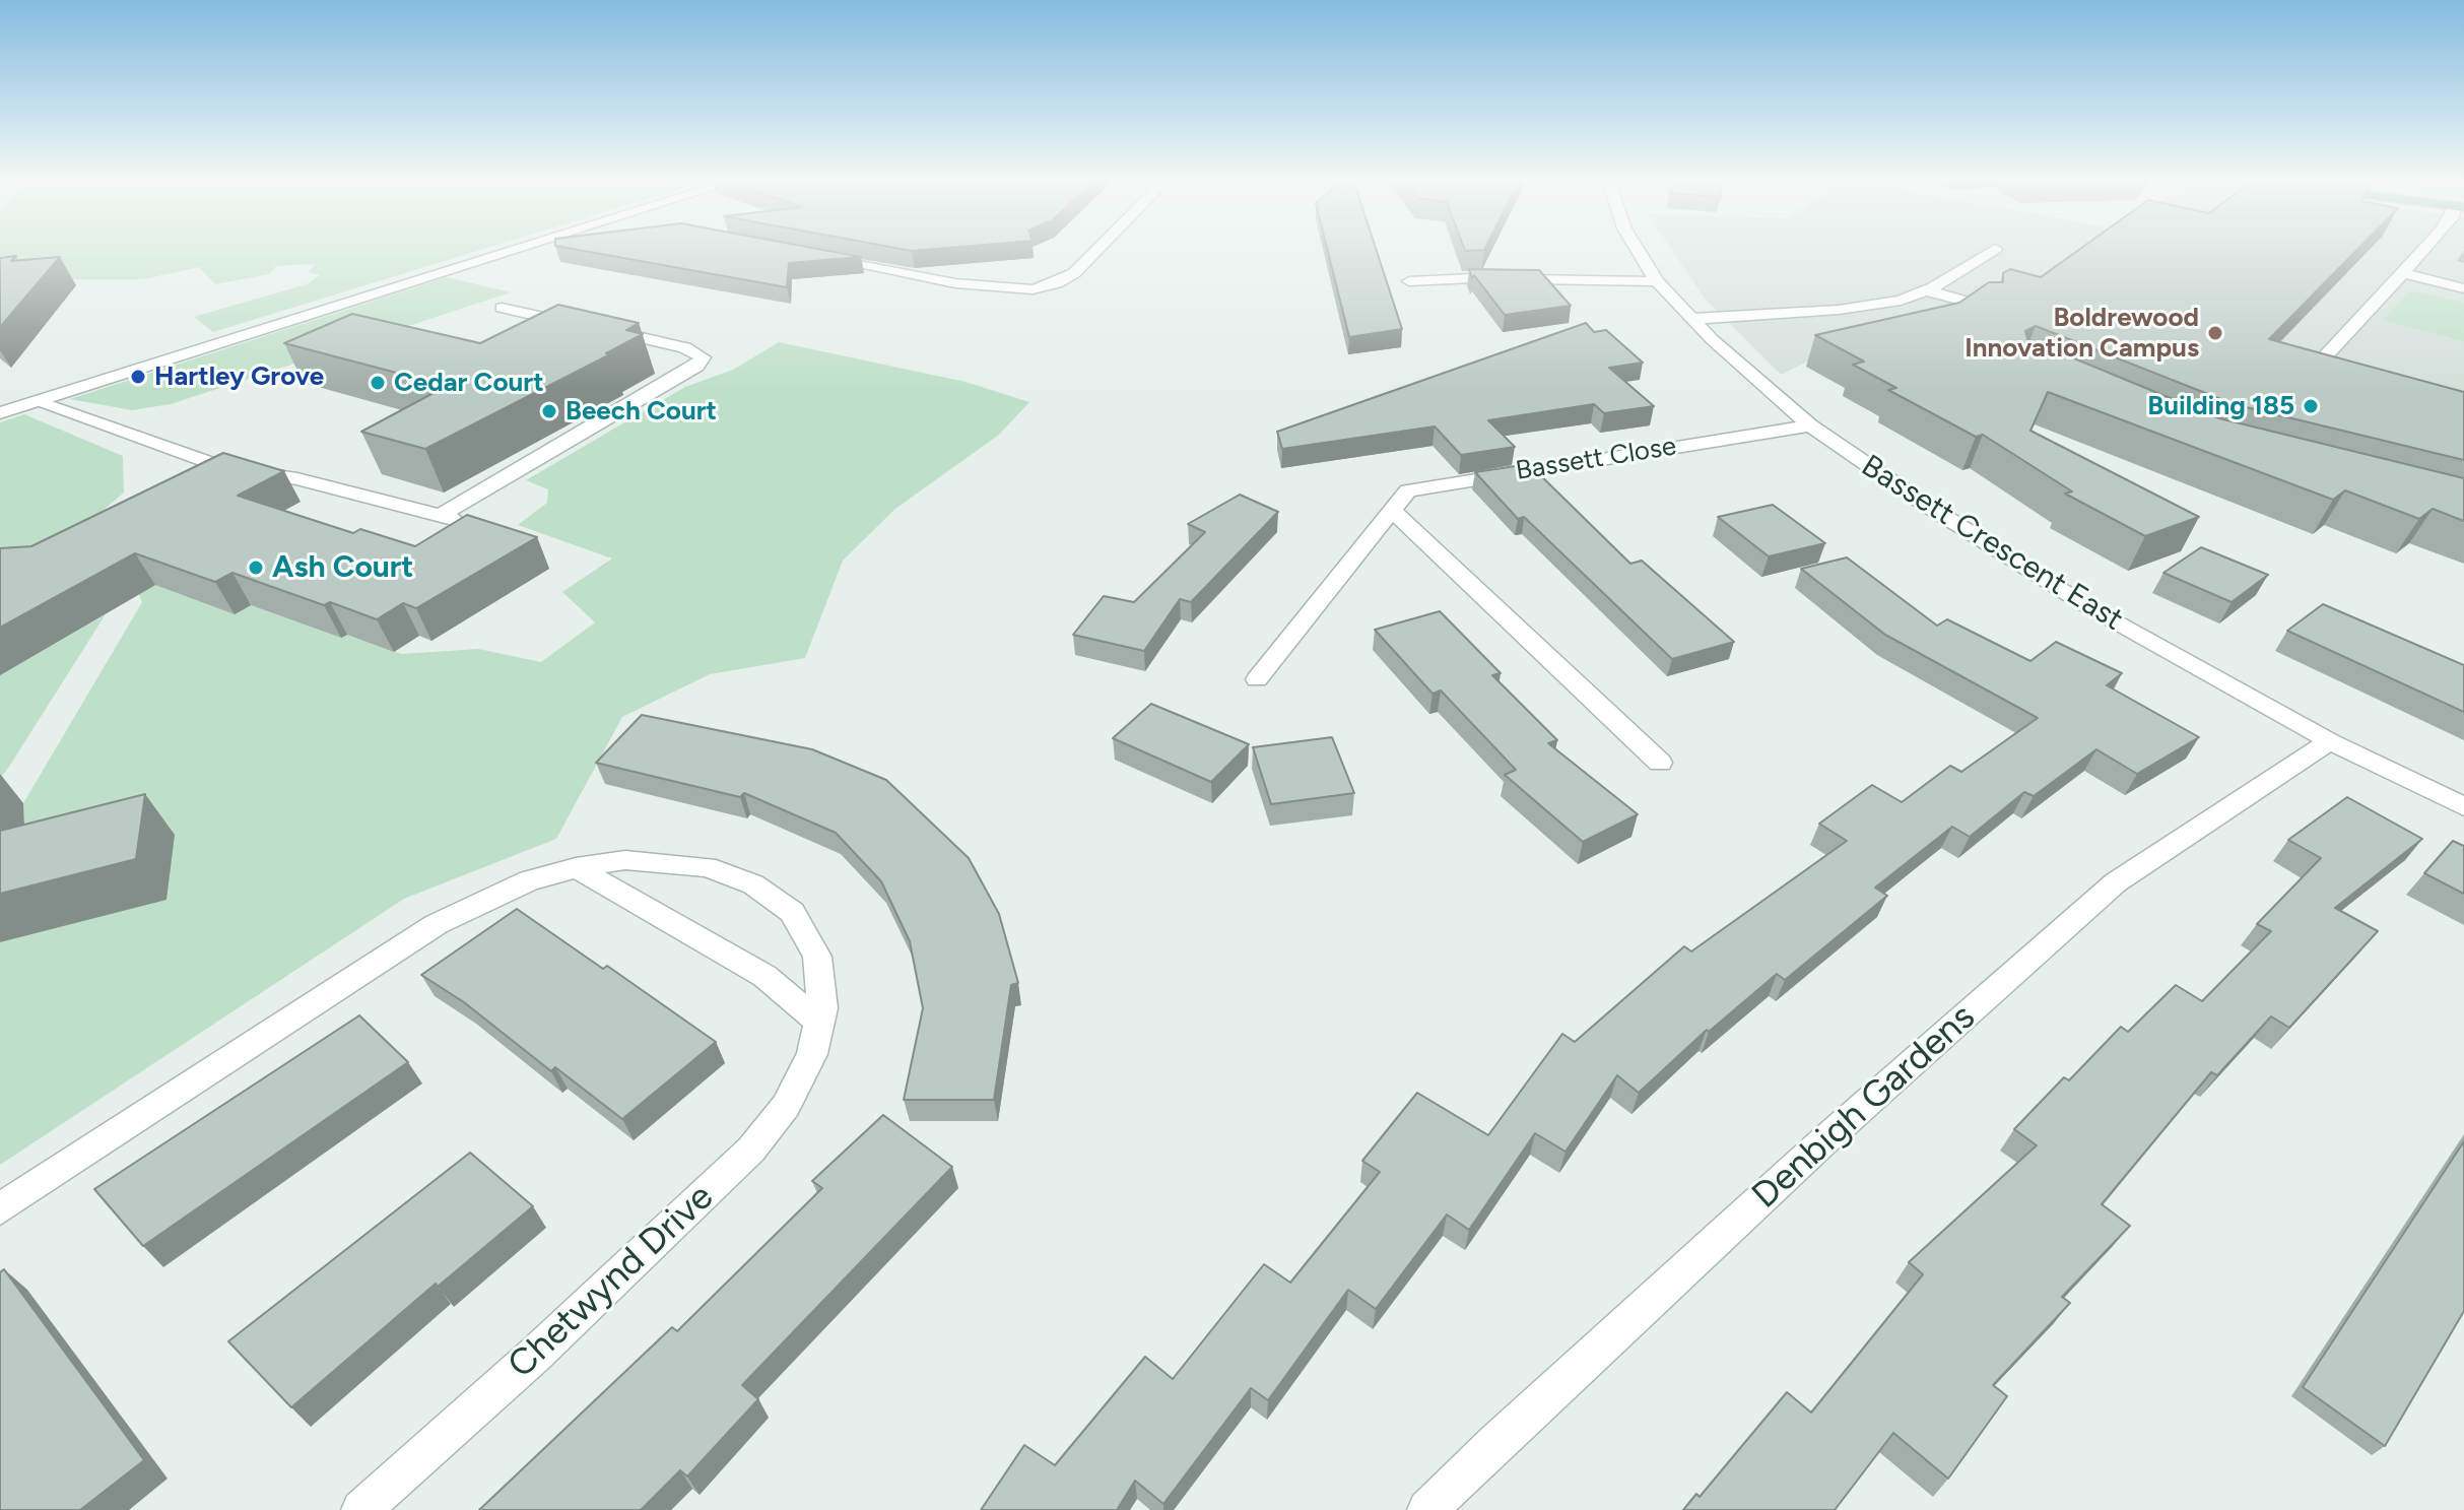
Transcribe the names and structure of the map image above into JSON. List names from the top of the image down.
{
  "streets": {
    "street": [
      "Bassett Close",
      "Bassett Crescent East",
      "Denbigh Gardens",
      "Chetwynd Drive"
    ]
  },
  "crossings": [
    ["Bassett Close", "Bassett Crescent East"],
    ["Bassett Crescent East", "Denbigh Gardens"]
  ],
  "places": [
    "Boldrewood Innovation Campus",
    "Hartley Grove",
    "Cedar Court",
    "Building 185",
    "Beech Court",
    "Ash Court"
  ]
}
